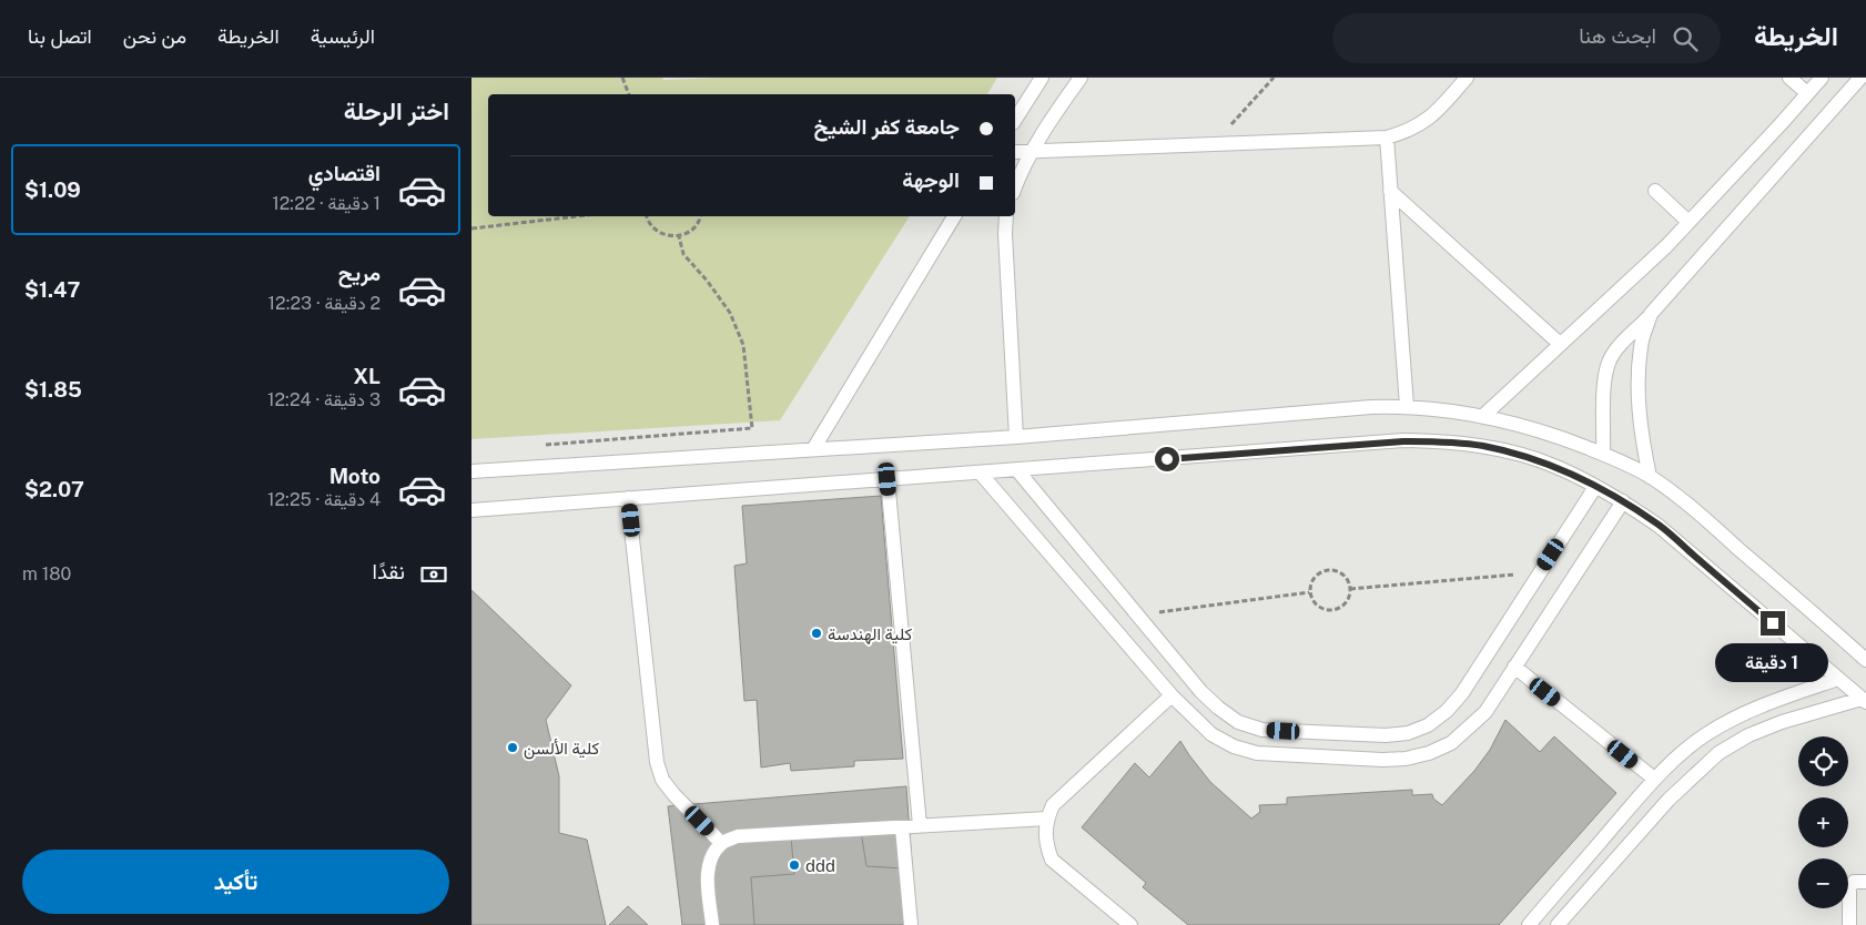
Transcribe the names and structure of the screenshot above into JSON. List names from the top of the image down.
{
  "places": ["كلية الهندسة", "كلية الألسن", "ddd"],
  "page": {
    "header": "الخريطة",
    "search": "ابحث هنا",
    "nav": [
      "الرئيسية",
      "الخريطة",
      "من نحن",
      "اتصل بنا"
    ],
    "heading": "اختر الرحلة",
    "banner": ["جامعة كفر الشيخ", "الوجهة"],
    "list": [
      {
        "name": "اقتصادي",
        "note": "1 دقيقة · 12:22",
        "value": "$1.09"
      },
      {
        "name": "مريح",
        "note": "2 دقيقة · 12:23",
        "value": "$1.47"
      },
      {
        "name": "XL",
        "note": "3 دقيقة · 12:24",
        "value": "$1.85"
      },
      {
        "name": "Moto",
        "note": "4 دقيقة · 12:25",
        "value": "$2.07"
      }
    ],
    "pay": ["نقدًا", "180 m"],
    "bubble": "1 دقيقة",
    "map_buttons": ["+", "−"],
    "buttons": "تأكيد"
  }
}
